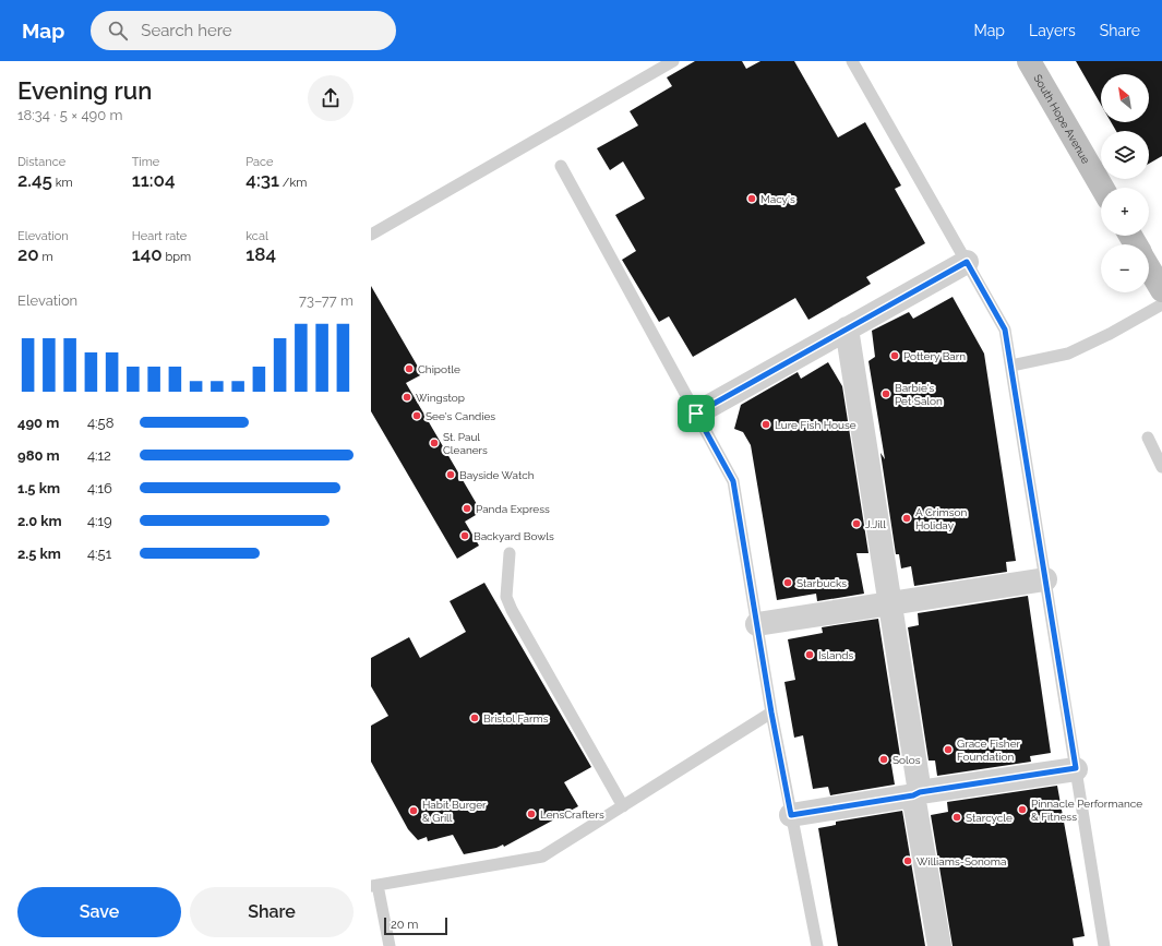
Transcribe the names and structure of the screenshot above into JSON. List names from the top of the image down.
{
  "streets": {
    "main road": ["South Hope Avenue"]
  },
  "places": [
    "Macy's",
    "Pottery Barn",
    "Chipotle",
    "Barbie's Pet Salon",
    "Wingstop",
    "See's Candies",
    "Lure Fish House",
    "St. Paul Cleaners",
    "Bayside Watch",
    "Panda Express",
    "A Crimson Holiday",
    "J.Jill",
    "Backyard Bowls",
    "Starbucks",
    "Islands",
    "Bristol Farms",
    "Grace Fisher Foundation",
    "Solos",
    "Pinnacle Performance & Fitness",
    "Habit Burger & Grill",
    "LensCrafters",
    "Starcycle",
    "Williams-Sonoma"
  ],
  "scale_bar": "20 m",
  "north": "top left",
  "page": {
    "header": "Map",
    "search": "Search here",
    "nav": ["Map", "Layers", "Share"],
    "heading": ["Evening run", "18:34 · 5 × 490 m"],
    "map_buttons": ["+", "−"],
    "stats": [
      ["Distance", "2.45 km"],
      ["Time", "11:04"],
      ["Pace", "4:31 /km"],
      ["Elevation", "20 m"],
      ["Heart rate", "140 bpm"],
      ["kcal", "184"]
    ],
    "chart": ["Elevation", "73–77 m"],
    "list": [
      {
        "name": "490 m",
        "note": "4:58"
      },
      {
        "name": "980 m",
        "note": "4:12"
      },
      {
        "name": "1.5 km",
        "note": "4:16"
      },
      {
        "name": "2.0 km",
        "note": "4:19"
      },
      {
        "name": "2.5 km",
        "note": "4:51"
      }
    ],
    "buttons": ["Save", "Share"],
    "scale": "20 m"
  }
}
